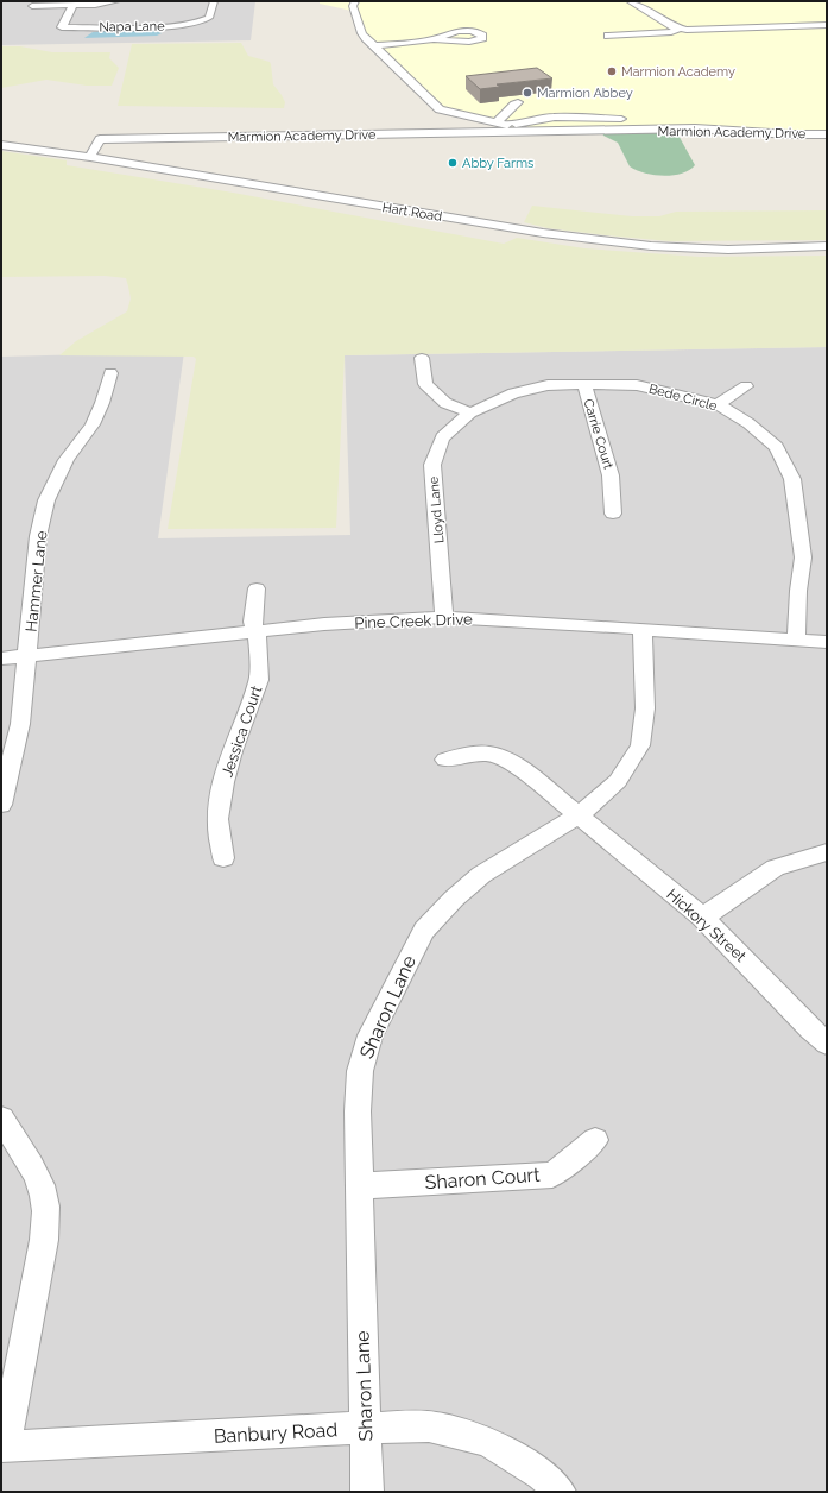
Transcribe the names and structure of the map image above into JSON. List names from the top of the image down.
{
  "streets": {
    "street": [
      "Napa Lane",
      "Marmion Academy Drive",
      "Hart Road",
      "Bede Circle",
      "Carrie Court",
      "Lloyd Lane",
      "Hammer Lane",
      "Pine Creek Drive",
      "Jessica Court",
      "Hickory Street",
      "Sharon Lane",
      "Sharon Court",
      "Banbury Road"
    ]
  },
  "crossings": [
    ["Marmion Academy Drive", "Hart Road"],
    ["Bede Circle", "Carrie Court"],
    ["Bede Circle", "Lloyd Lane"],
    ["Bede Circle", "Pine Creek Drive"],
    ["Lloyd Lane", "Pine Creek Drive"],
    ["Hammer Lane", "Pine Creek Drive"],
    ["Pine Creek Drive", "Jessica Court"],
    ["Pine Creek Drive", "Sharon Lane"],
    ["Hickory Street", "Sharon Lane"],
    ["Sharon Lane", "Sharon Court"],
    ["Sharon Lane", "Banbury Road"]
  ],
  "places": ["Marmion Academy", "Marmion Abbey", "Abby Farms"]
}
